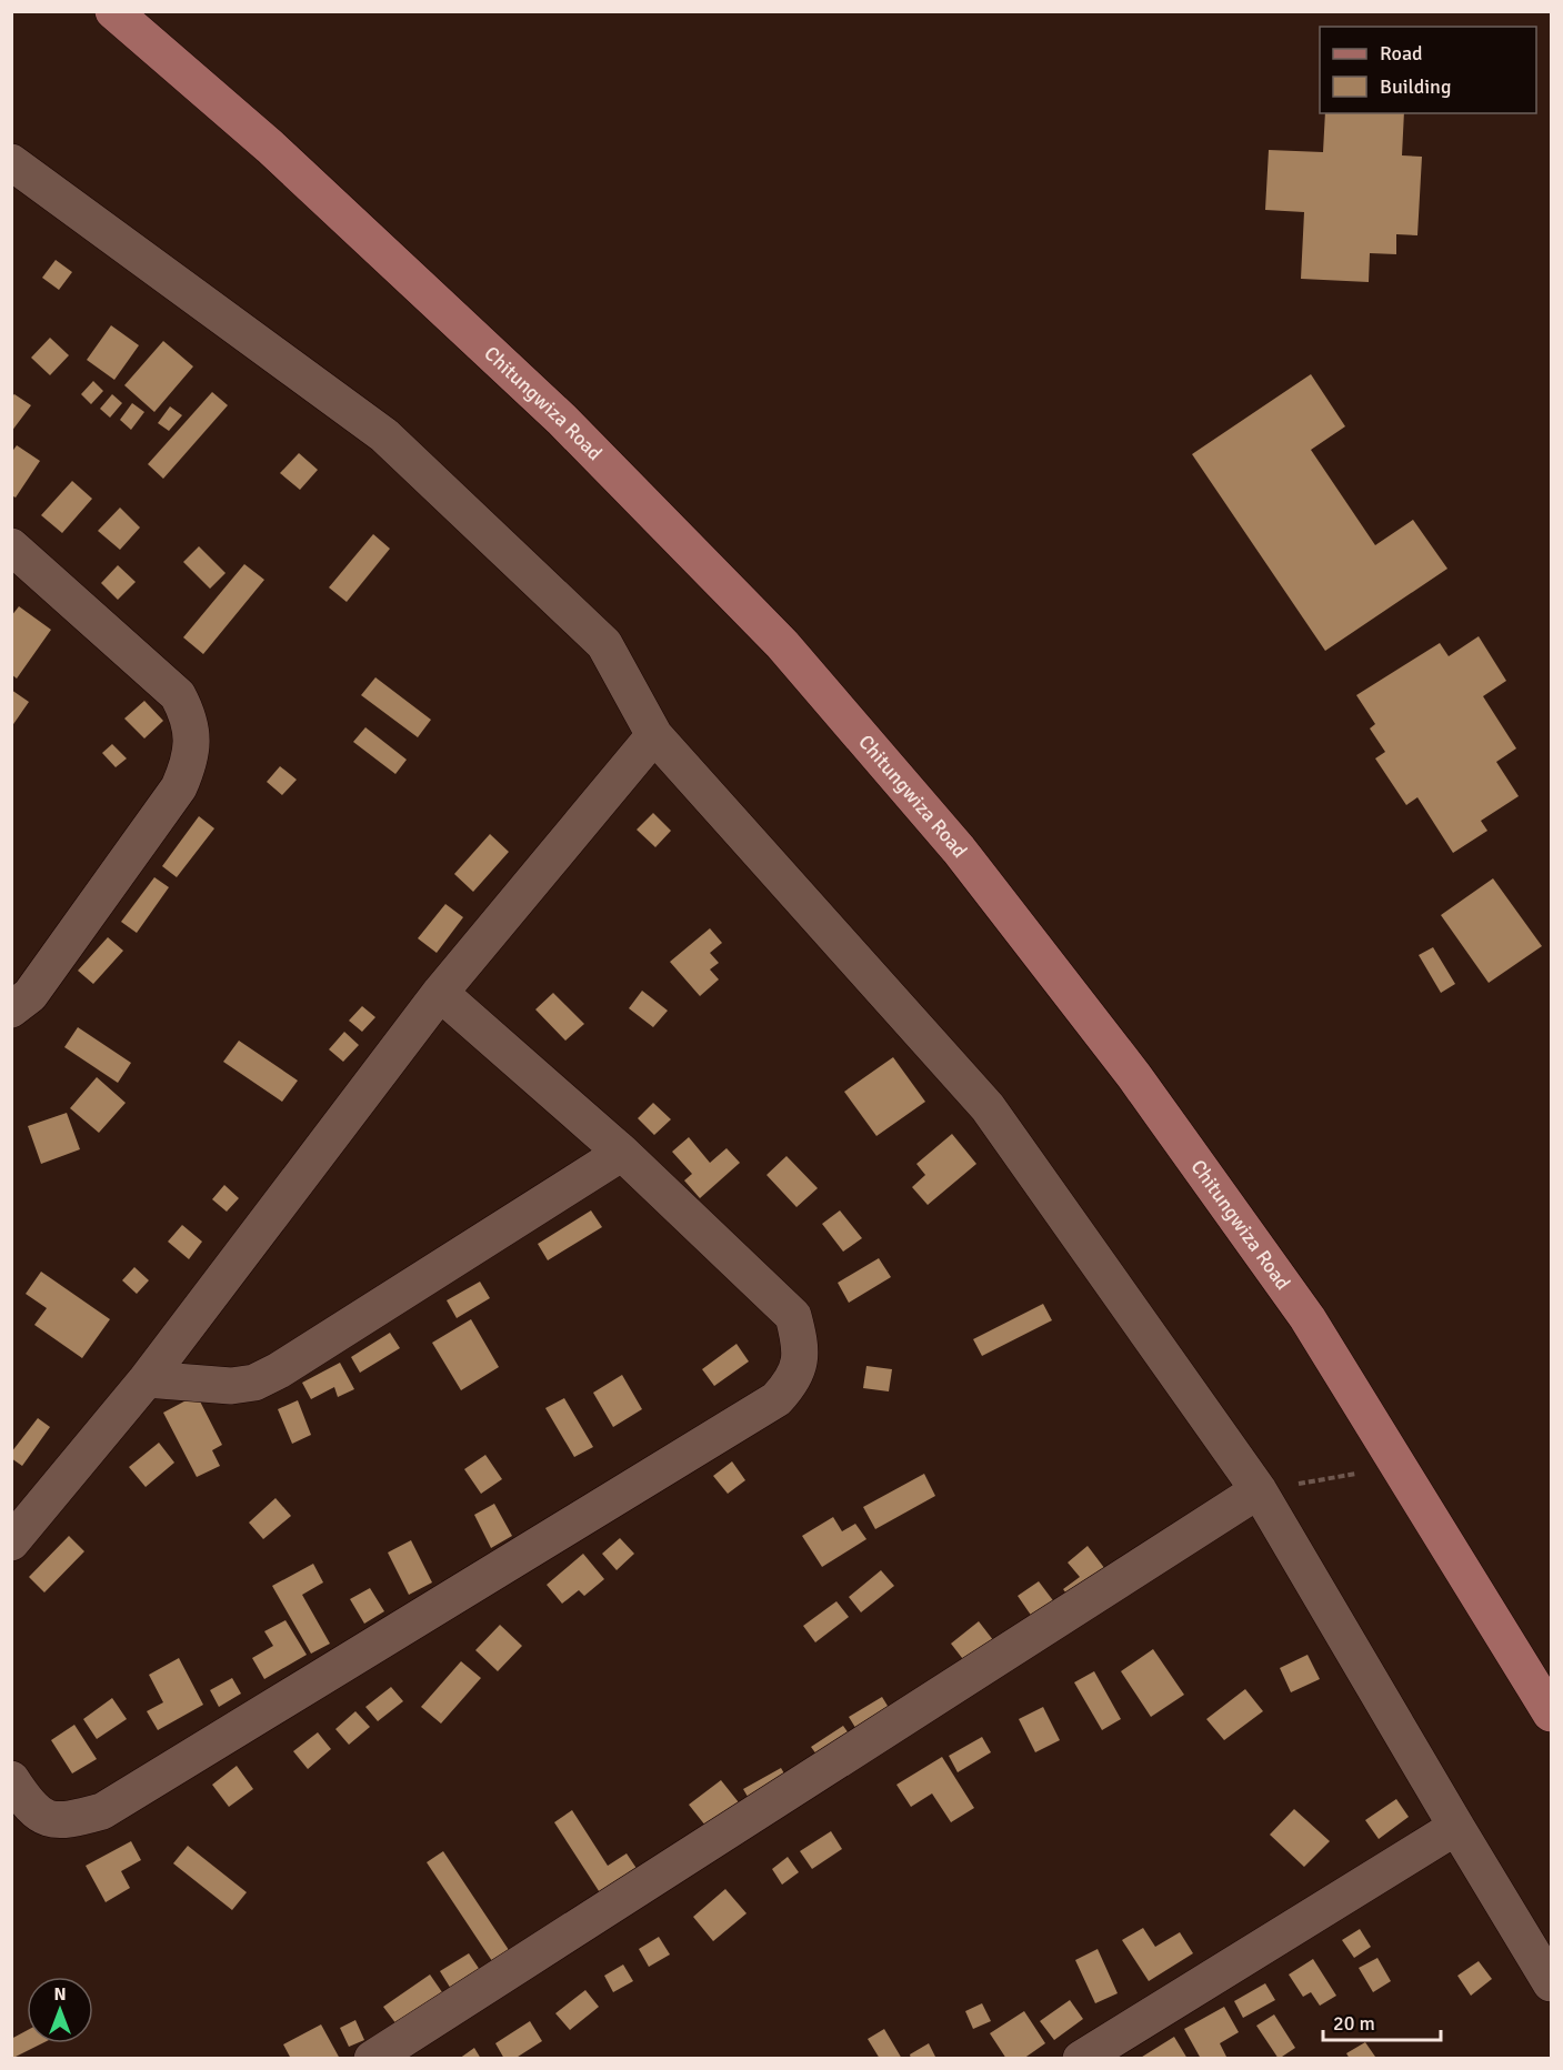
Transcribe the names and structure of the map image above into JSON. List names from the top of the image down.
{
  "streets": {
    "main road": ["Chitungwiza Road"]
  },
  "legend": ["Road", "Building"],
  "scale_bar": "20 m",
  "north": "top"
}
